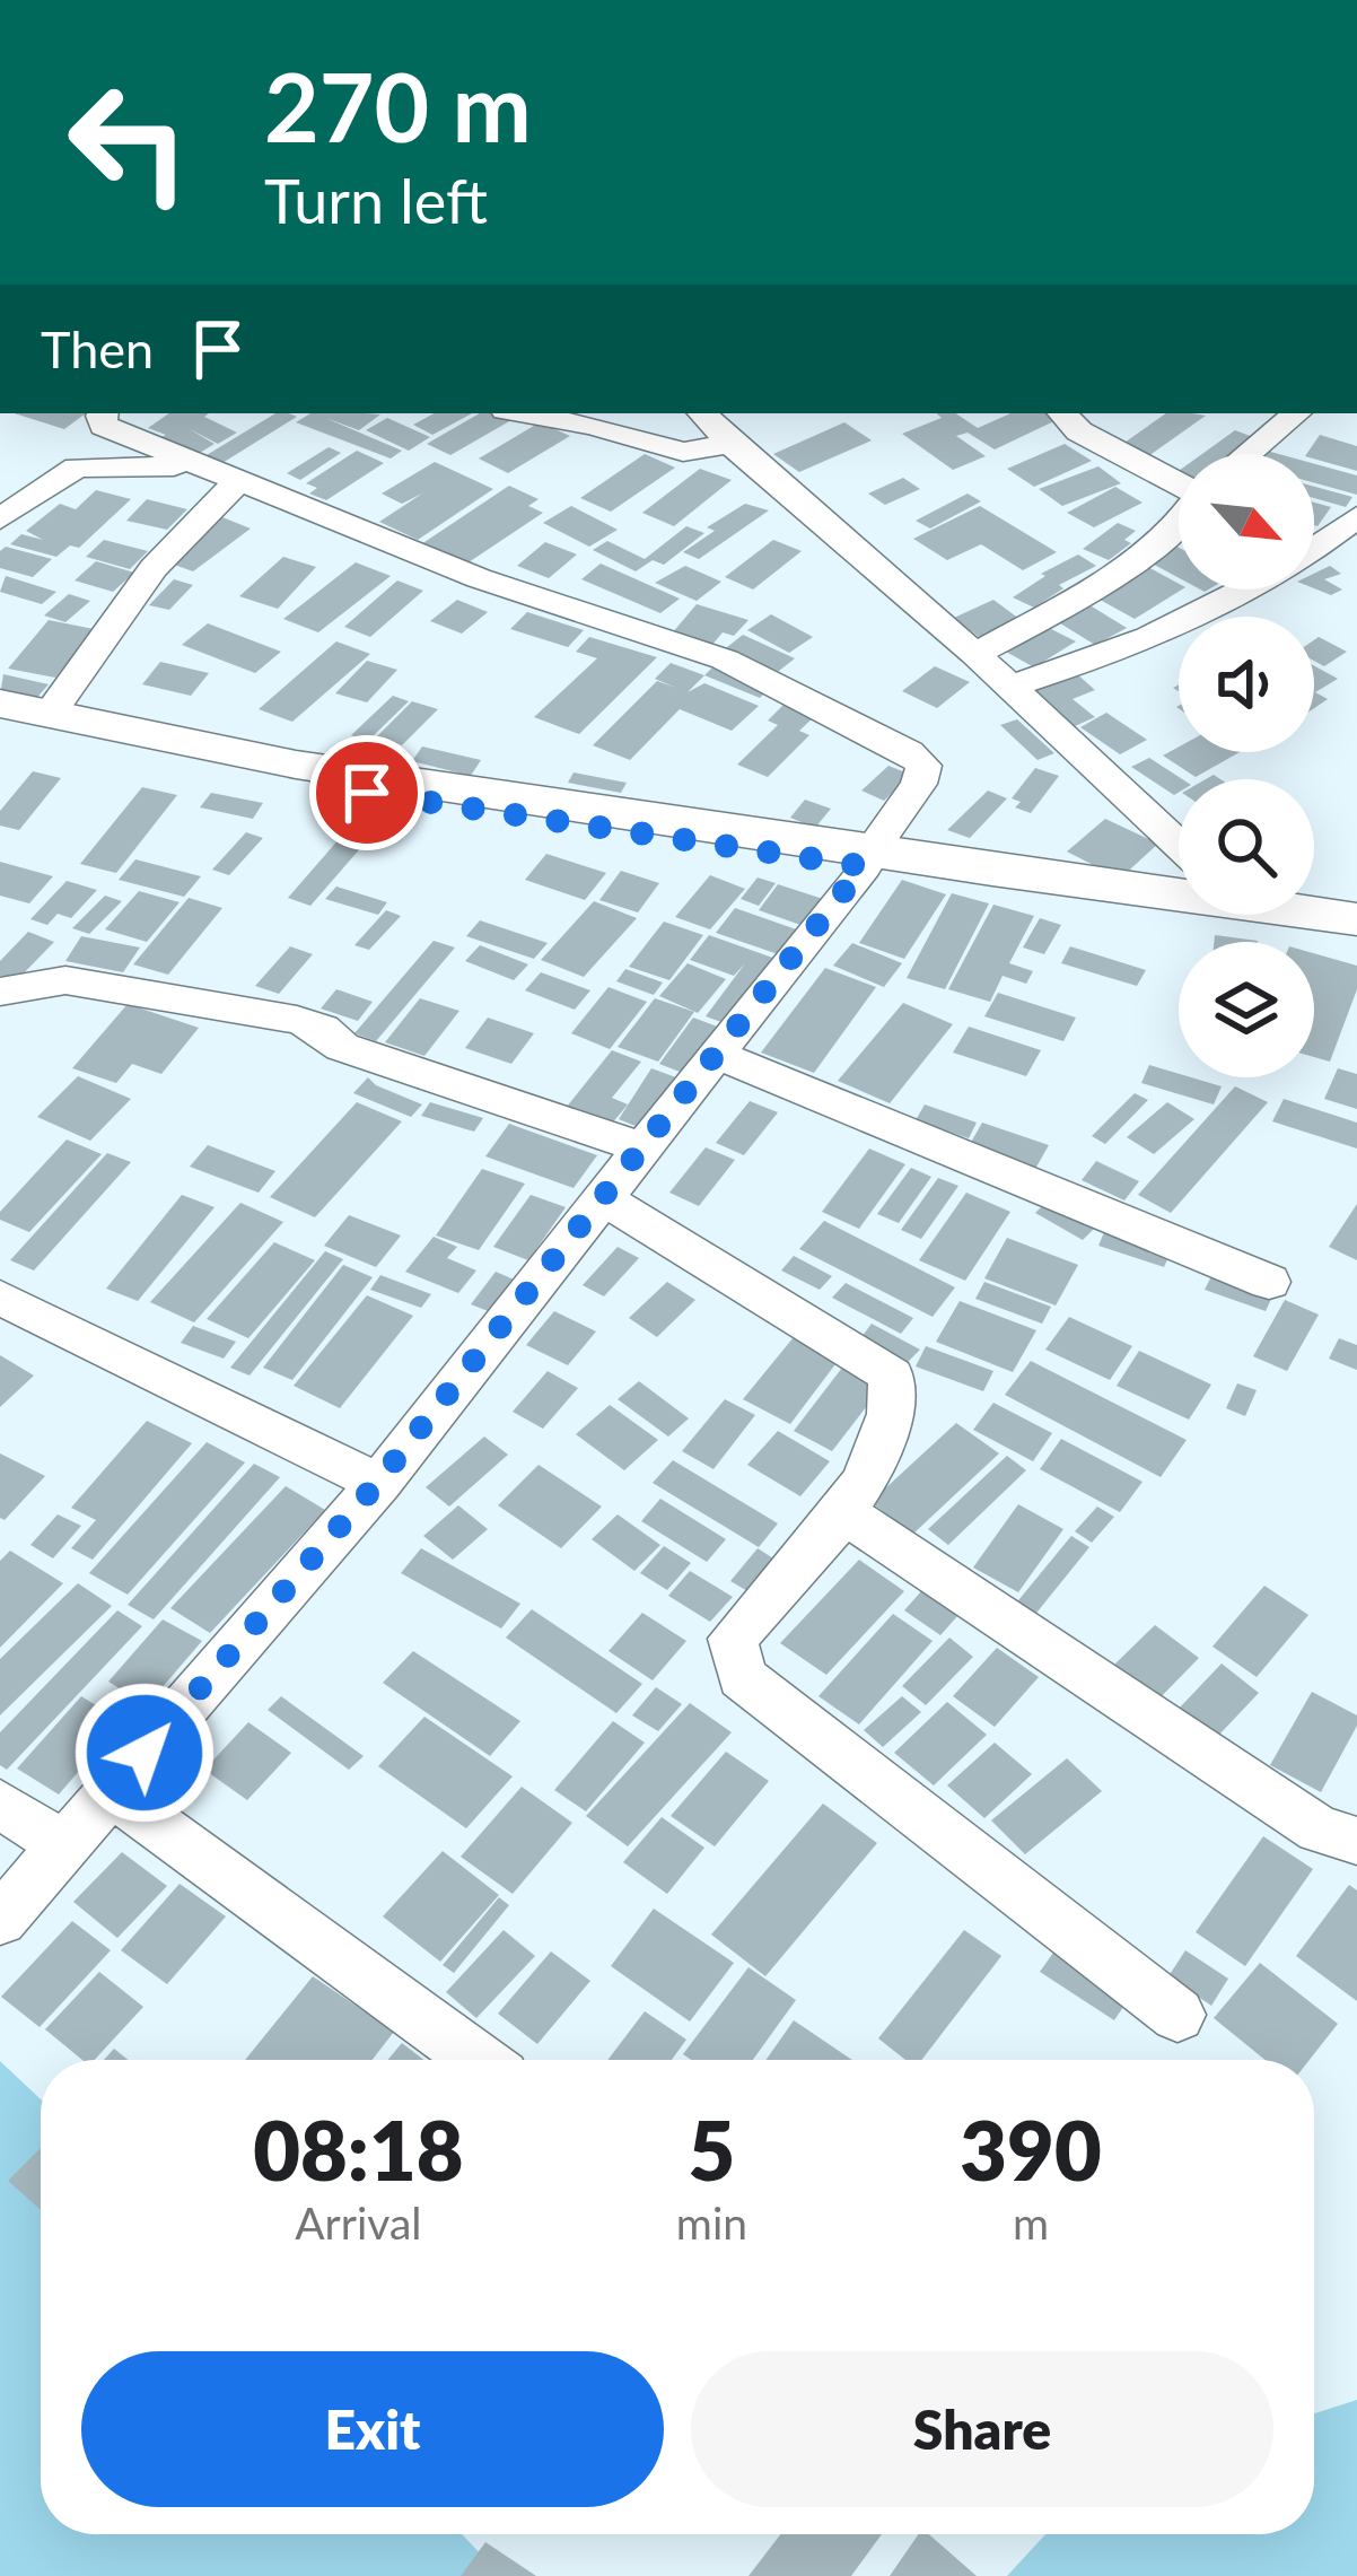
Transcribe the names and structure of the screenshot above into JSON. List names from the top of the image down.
{
  "north": "bottom right",
  "page": {
    "turn": ["270 m", "Turn left"],
    "then": "Then",
    "eta": [
      "08:18",
      "Arrival",
      "5",
      "min",
      "390",
      "m"
    ],
    "buttons": ["Exit", "Share"]
  }
}
